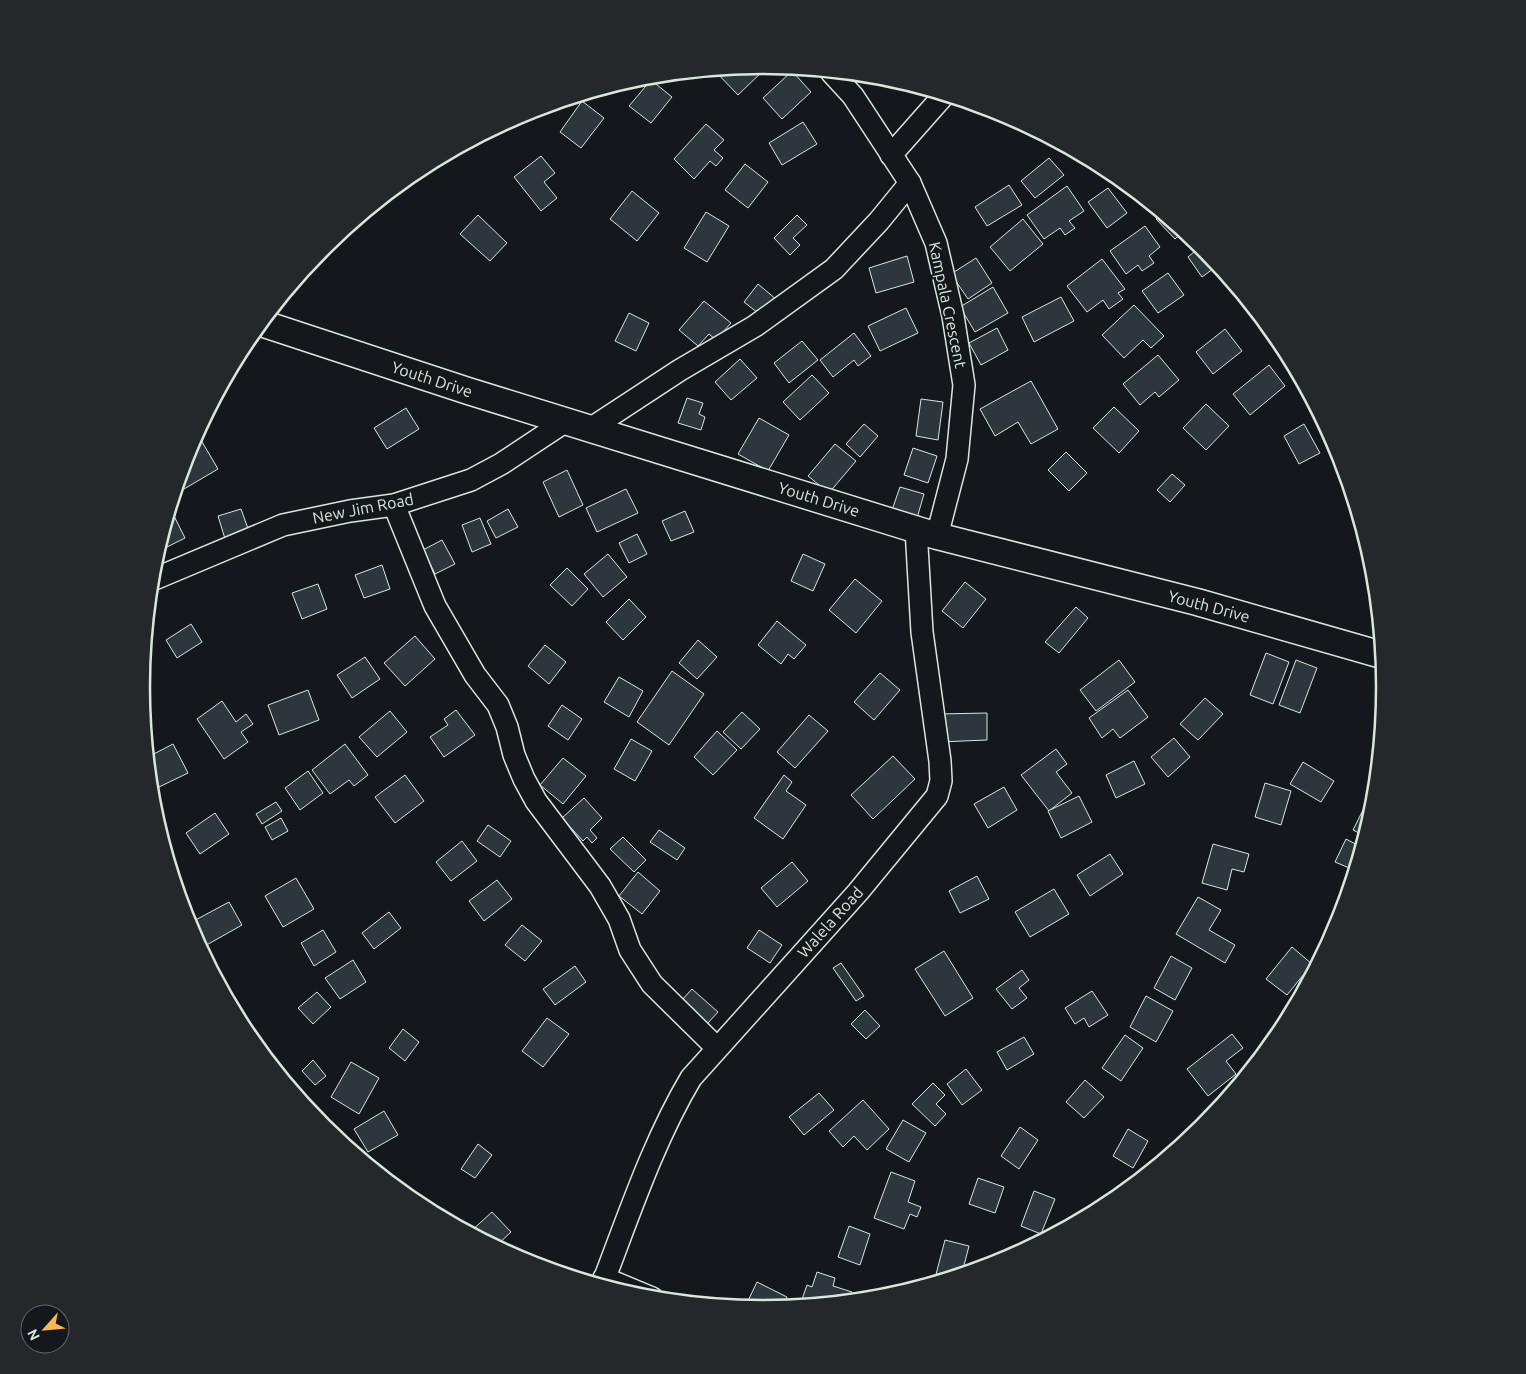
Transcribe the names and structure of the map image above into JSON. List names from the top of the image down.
{
  "streets": {
    "street": [
      "Kampala Crescent",
      "Youth Drive",
      "New Jim Road",
      "Walela Road"
    ]
  },
  "crossings": [
    ["Kampala Crescent", "Youth Drive"],
    ["Kampala Crescent", "New Jim Road"],
    ["Kampala Crescent", "Walela Road"],
    ["Youth Drive", "New Jim Road"],
    ["Youth Drive", "Walela Road"]
  ],
  "north": "bottom left"
}
